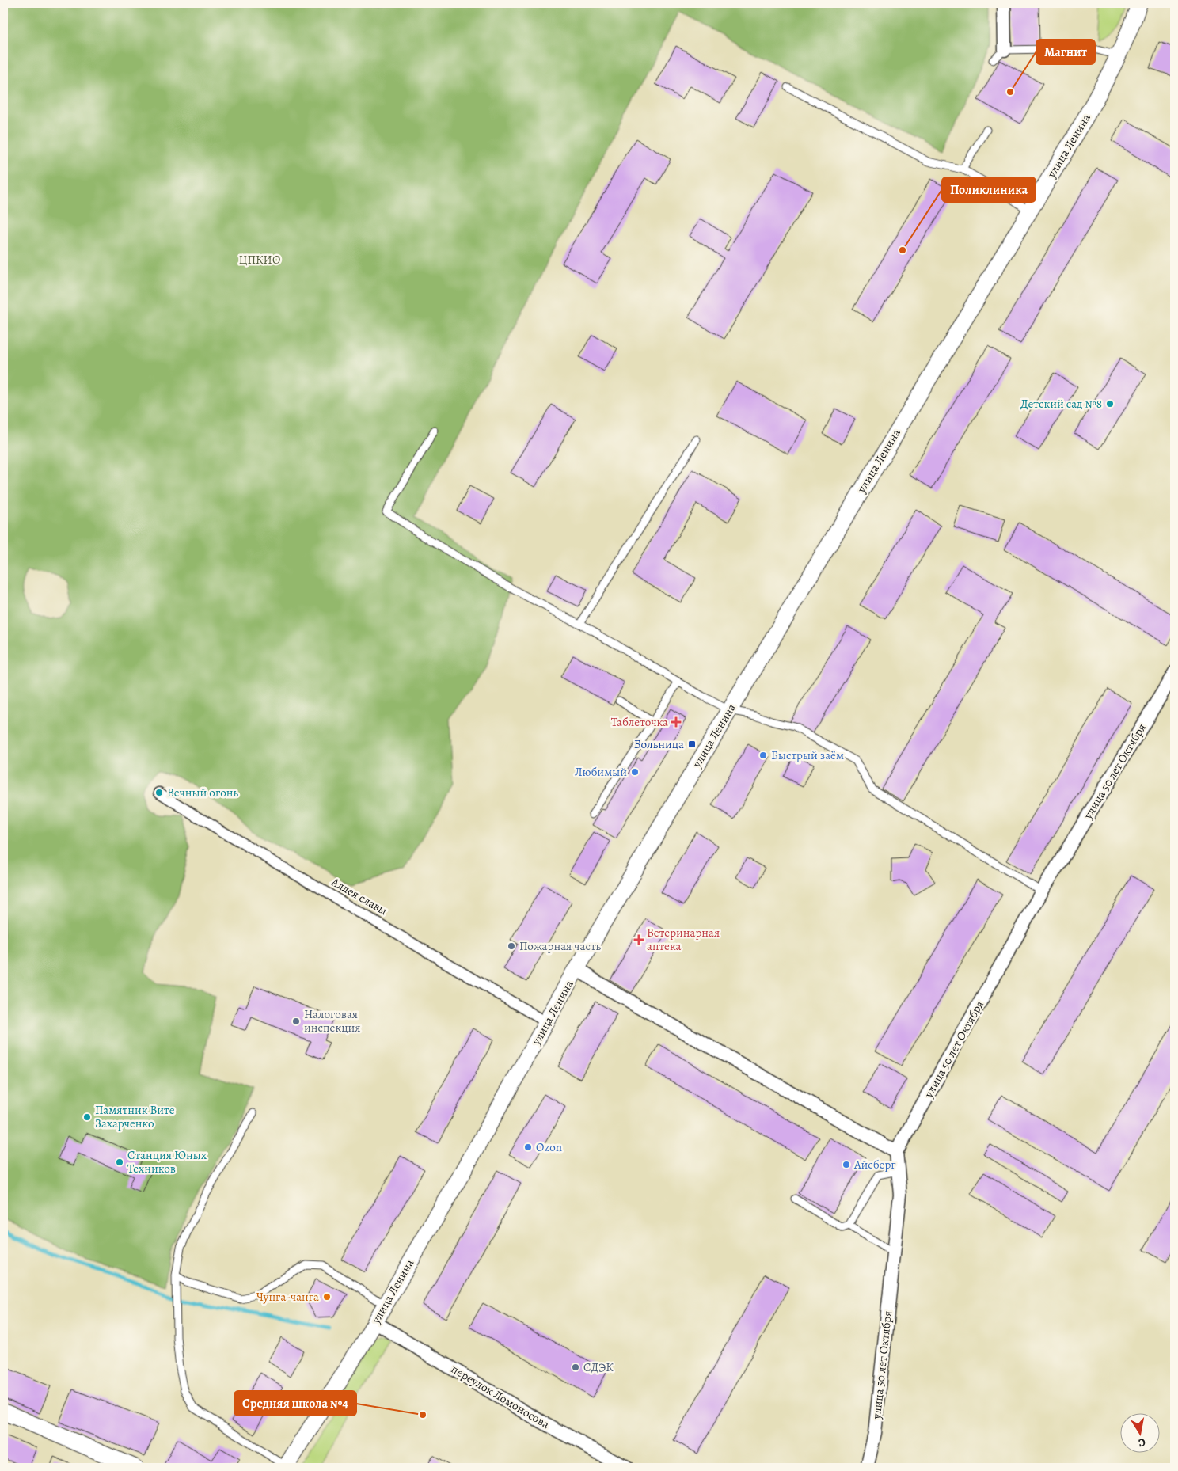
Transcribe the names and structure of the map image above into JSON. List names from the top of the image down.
{
  "streets": {
    "street": [
      "улица Ленина",
      "улица 50 лет Октября",
      "Аллея славы",
      "переулок Ломоносова"
    ]
  },
  "crossings": [
    ["улица Ленина", "Аллея славы"],
    ["улица Ленина", "переулок Ломоносова"]
  ],
  "parks": ["ЦПКИО"],
  "places": {
    "other": [
      "Магнит",
      "Поликлиника",
      "Детский сад №8",
      "Быстрый заём",
      "Любимый",
      "Вечный огонь",
      "Пожарная часть",
      "Налоговая инспекция",
      "Памятник Вите Захарченко",
      "Ozon",
      "Станция Юных Техников",
      "Айсберг",
      "Чунга-чанга",
      "СДЭК",
      "Средняя школа №4"
    ],
    "health": ["Таблеточка", "Ветеринарная аптека"],
    "transit": ["Больница"]
  },
  "north": "bottom"
}
